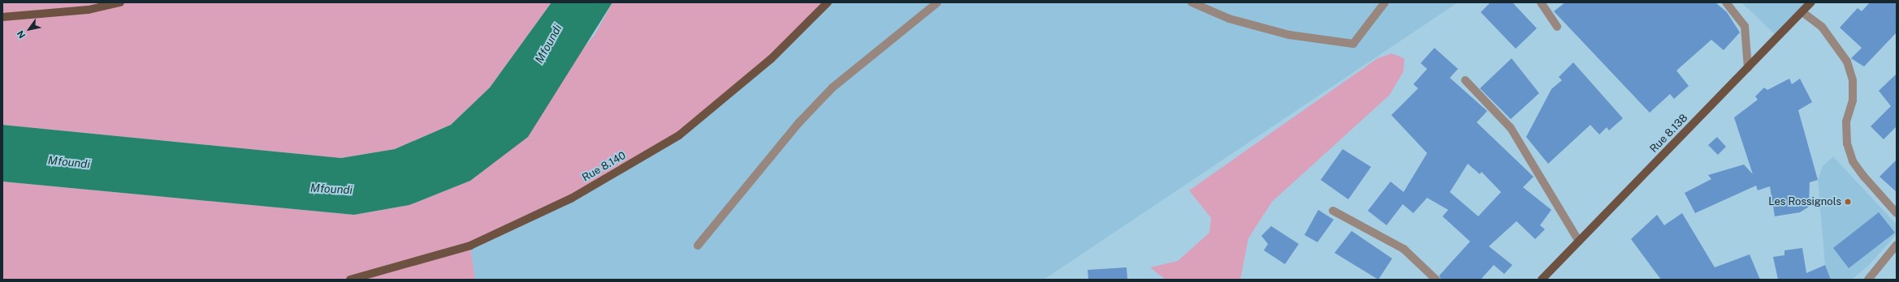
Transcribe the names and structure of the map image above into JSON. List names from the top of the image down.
{
  "streets": {
    "main road": ["Rue 8.138", "Rue 8.140"]
  },
  "water": ["Mfoundi"],
  "places": ["Les Rossignols"],
  "north": "bottom left"
}
